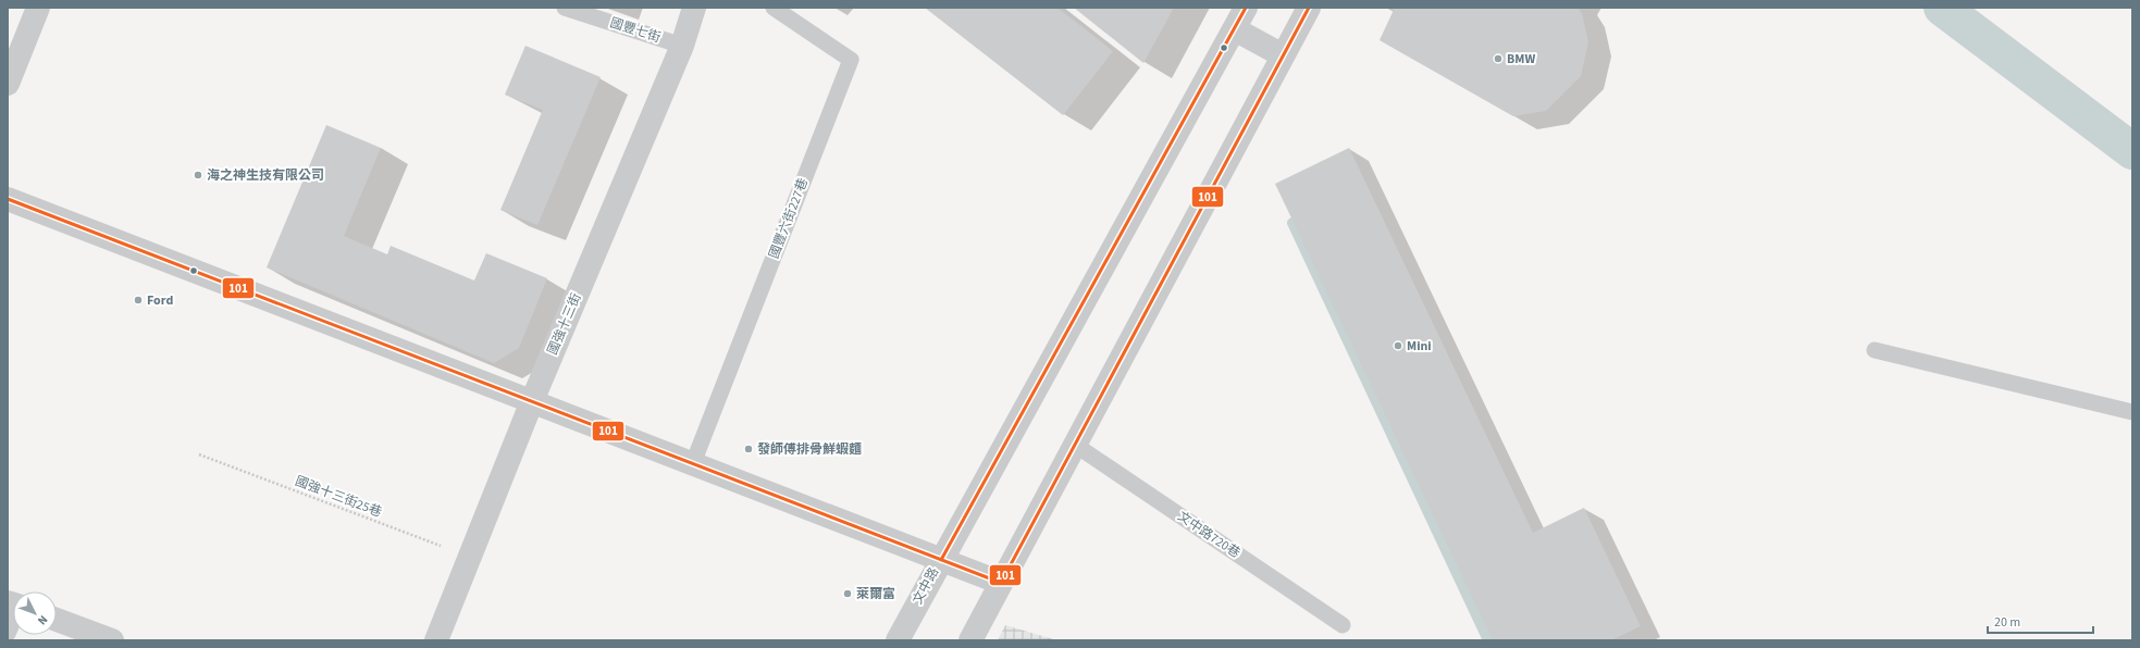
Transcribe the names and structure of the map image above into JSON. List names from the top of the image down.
{
  "streets": {
    "street": ["國強十三街", "文中路"],
    "lane": ["國豐七街", "國豐六街227巷", "文中路720巷"],
    "path": ["國強十三街25巷"]
  },
  "crossings": [
    ["國豐七街", "國強十三街"],
    ["國強十三街", "國強十三街25巷"]
  ],
  "places": [
    "BMW",
    "海之神生技有限公司",
    "Ford",
    "Mini",
    "發師傅排骨鮮蝦麵",
    "萊爾富"
  ],
  "lines": ["transit line 101"],
  "scale_bar": "20 m",
  "north": "bottom right"
}
